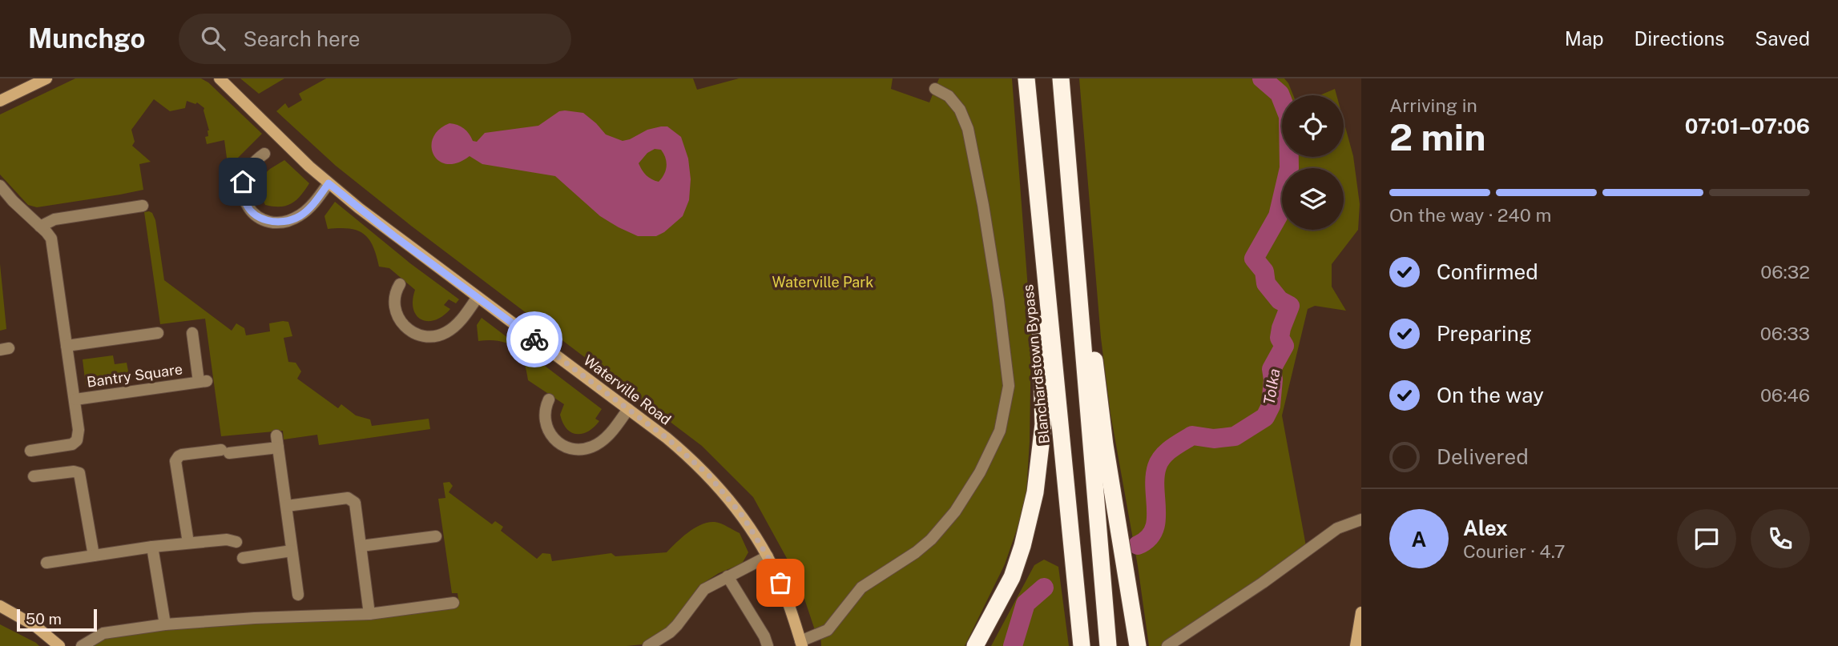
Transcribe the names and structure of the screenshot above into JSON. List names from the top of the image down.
{
  "streets": {
    "highway": ["Blanchardstown Bypass"],
    "street": ["Bantry Square", "Waterville Road"]
  },
  "water": ["Tolka"],
  "parks": ["Waterville Park"],
  "scale_bar": "50 m",
  "page": {
    "header": "Munchgo",
    "search": "Search here",
    "nav": ["Map", "Directions", "Saved"],
    "heading": ["2 min", "Arriving in", "07:01–07:06"],
    "panel": ["Alex", "Courier · 4.7"],
    "bar": "On the way · 240 m",
    "list": [
      ["Confirmed", "06:32"],
      ["Preparing", "06:33"],
      ["On the way", "06:46"],
      "Delivered"
    ],
    "round": "A",
    "scale": "50 m"
  }
}
